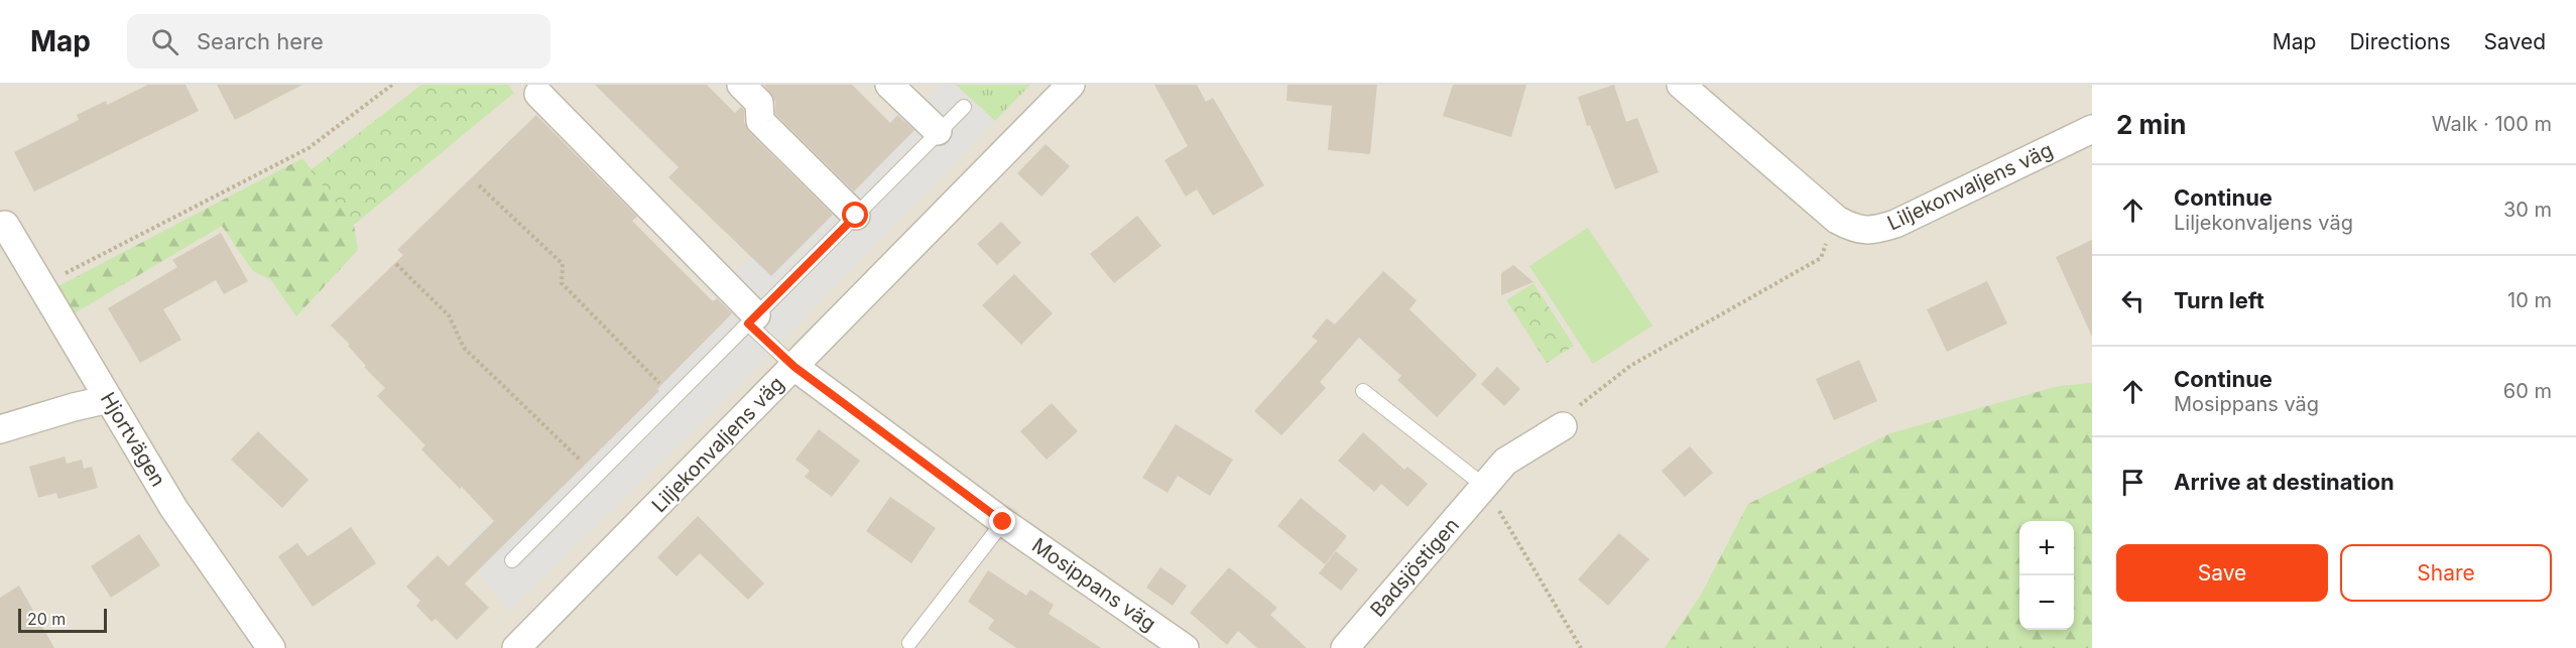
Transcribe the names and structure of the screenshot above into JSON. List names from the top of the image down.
{
  "streets": {
    "street": [
      "Liljekonvaljens väg",
      "Hjortvägen",
      "Badsjöstigen",
      "Mosippans väg"
    ]
  },
  "crossings": [
    ["Liljekonvaljens väg", "Mosippans väg"]
  ],
  "scale_bar": "20 m",
  "page": {
    "header": "Map",
    "search": "Search here",
    "nav": ["Map", "Directions", "Saved"],
    "heading": ["2 min", "Walk · 100 m"],
    "list": [
      ["Continue", "Liljekonvaljens väg", "30 m"],
      ["Turn left", "10 m"],
      ["Continue", "Mosippans väg", "60 m"],
      "Arrive at destination"
    ],
    "map_buttons": ["+", "−"],
    "buttons": ["Save", "Share"],
    "scale": "20 m"
  }
}
